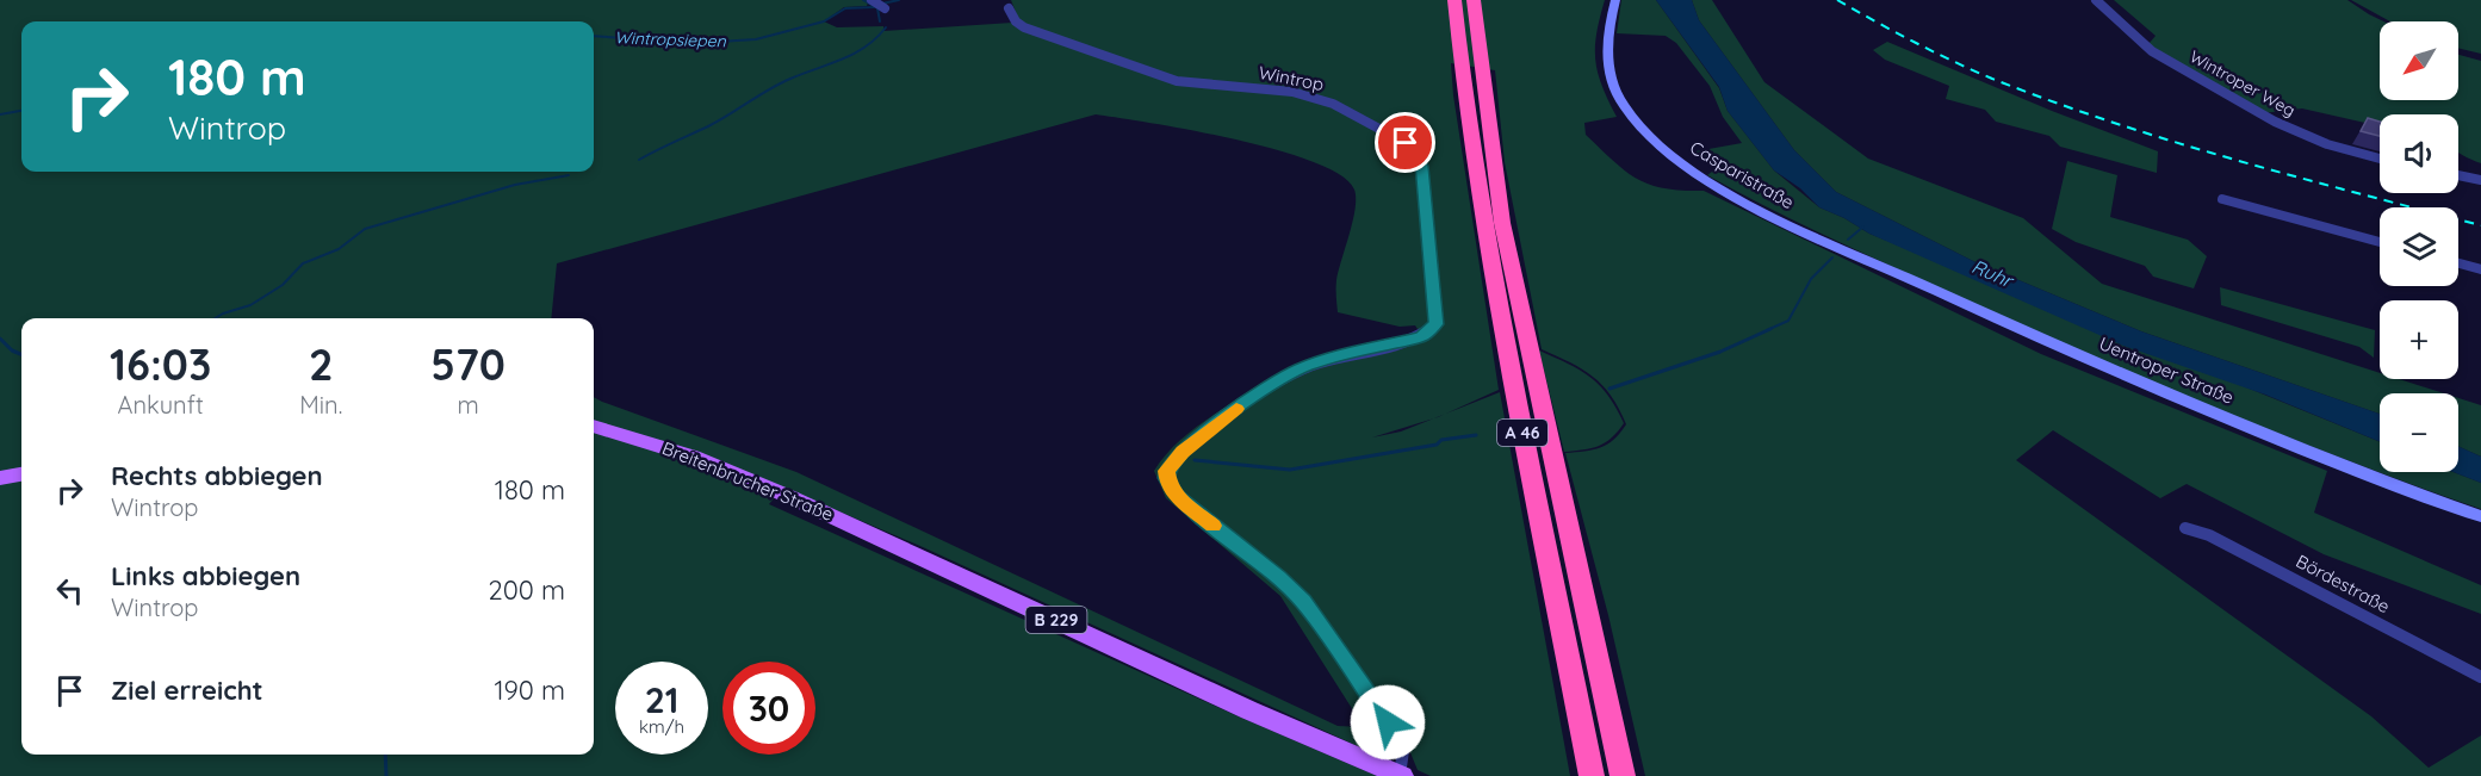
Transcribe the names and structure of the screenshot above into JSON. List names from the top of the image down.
{
  "streets": {
    "highway": ["A 46"],
    "main road": [
      "Casparistraße",
      "Uentroper Straße",
      "Breitenbrucher Straße",
      "B 229"
    ],
    "street": ["Wintrop", "Wintroper Weg", "Bördestraße"]
  },
  "crossings": [
    ["Wintrop", "Breitenbrucher Straße"],
    ["Casparistraße", "Uentroper Straße"]
  ],
  "water": ["Wintropsiepen", "Ruhr"],
  "north": "bottom left",
  "page": {
    "map_buttons": ["+", "−"],
    "turn": ["180 m", "Wintrop"],
    "eta": [
      "16:03",
      "Ankunft",
      "2",
      "Min.",
      "570",
      "m"
    ],
    "list": [
      {
        "name": "Rechts abbiegen",
        "note": "Wintrop",
        "value": "180 m"
      },
      {
        "name": "Links abbiegen",
        "note": "Wintrop",
        "value": "200 m"
      },
      {
        "name": "Ziel erreicht",
        "value": "190 m"
      }
    ],
    "speed": "21 km/h",
    "limit": "30"
  }
}
